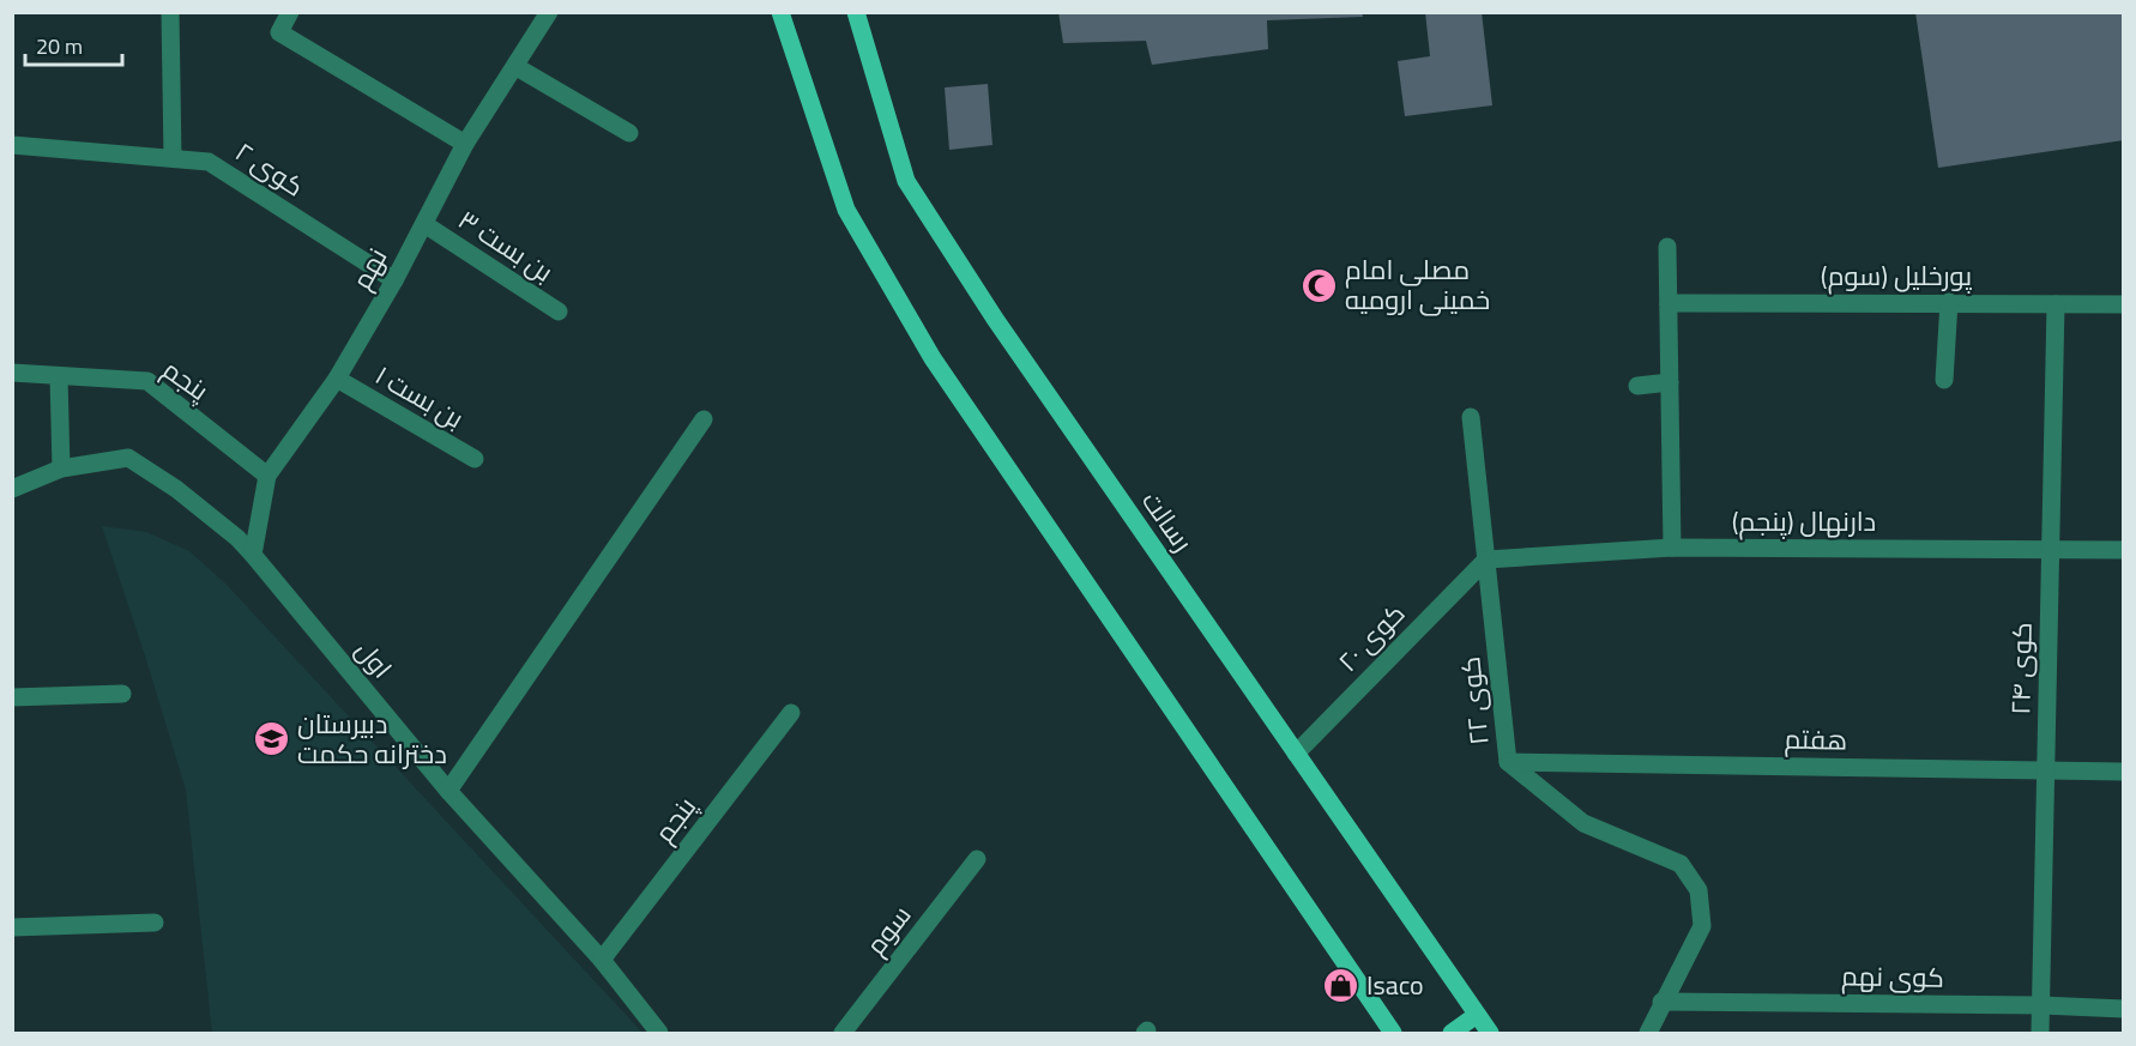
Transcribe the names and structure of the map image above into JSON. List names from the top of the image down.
{
  "streets": {
    "main road": ["رسالت"],
    "street": [
      "کوی ۲",
      "بن بست ۳",
      "نهم",
      "پورخلیل (سوم)",
      "پنجم",
      "بن بست ۱",
      "دارنهال (پنجم)",
      "کوی ۲۰",
      "اول",
      "کوی ۲۴",
      "کوی ۲۲",
      "هفتم",
      "سوم",
      "کوی نهم"
    ]
  },
  "crossings": [
    ["کوی ۲", "نهم"],
    ["بن بست ۳", "نهم"],
    ["نهم", "پنجم"],
    ["نهم", "بن بست ۱"],
    ["نهم", "اول"],
    ["پورخلیل (سوم)", "کوی ۲۴"],
    ["پنجم", "اول"],
    ["رسالت", "کوی ۲۰"],
    ["دارنهال (پنجم)", "کوی ۲۰"],
    ["دارنهال (پنجم)", "کوی ۲۴"],
    ["دارنهال (پنجم)", "کوی ۲۲"],
    ["کوی ۲۰", "کوی ۲۲"],
    ["کوی ۲۴", "هفتم"],
    ["کوی ۲۴", "کوی نهم"],
    ["کوی ۲۲", "هفتم"],
    ["کوی ۲۲", "کوی نهم"]
  ],
  "places": {
    "mosque": ["مصلی امام خمینی ارومیه"],
    "school or university": ["دبیرستان دخترانه حکمت"],
    "shop": ["Isaco"]
  },
  "scale_bar": "20 m"
}
